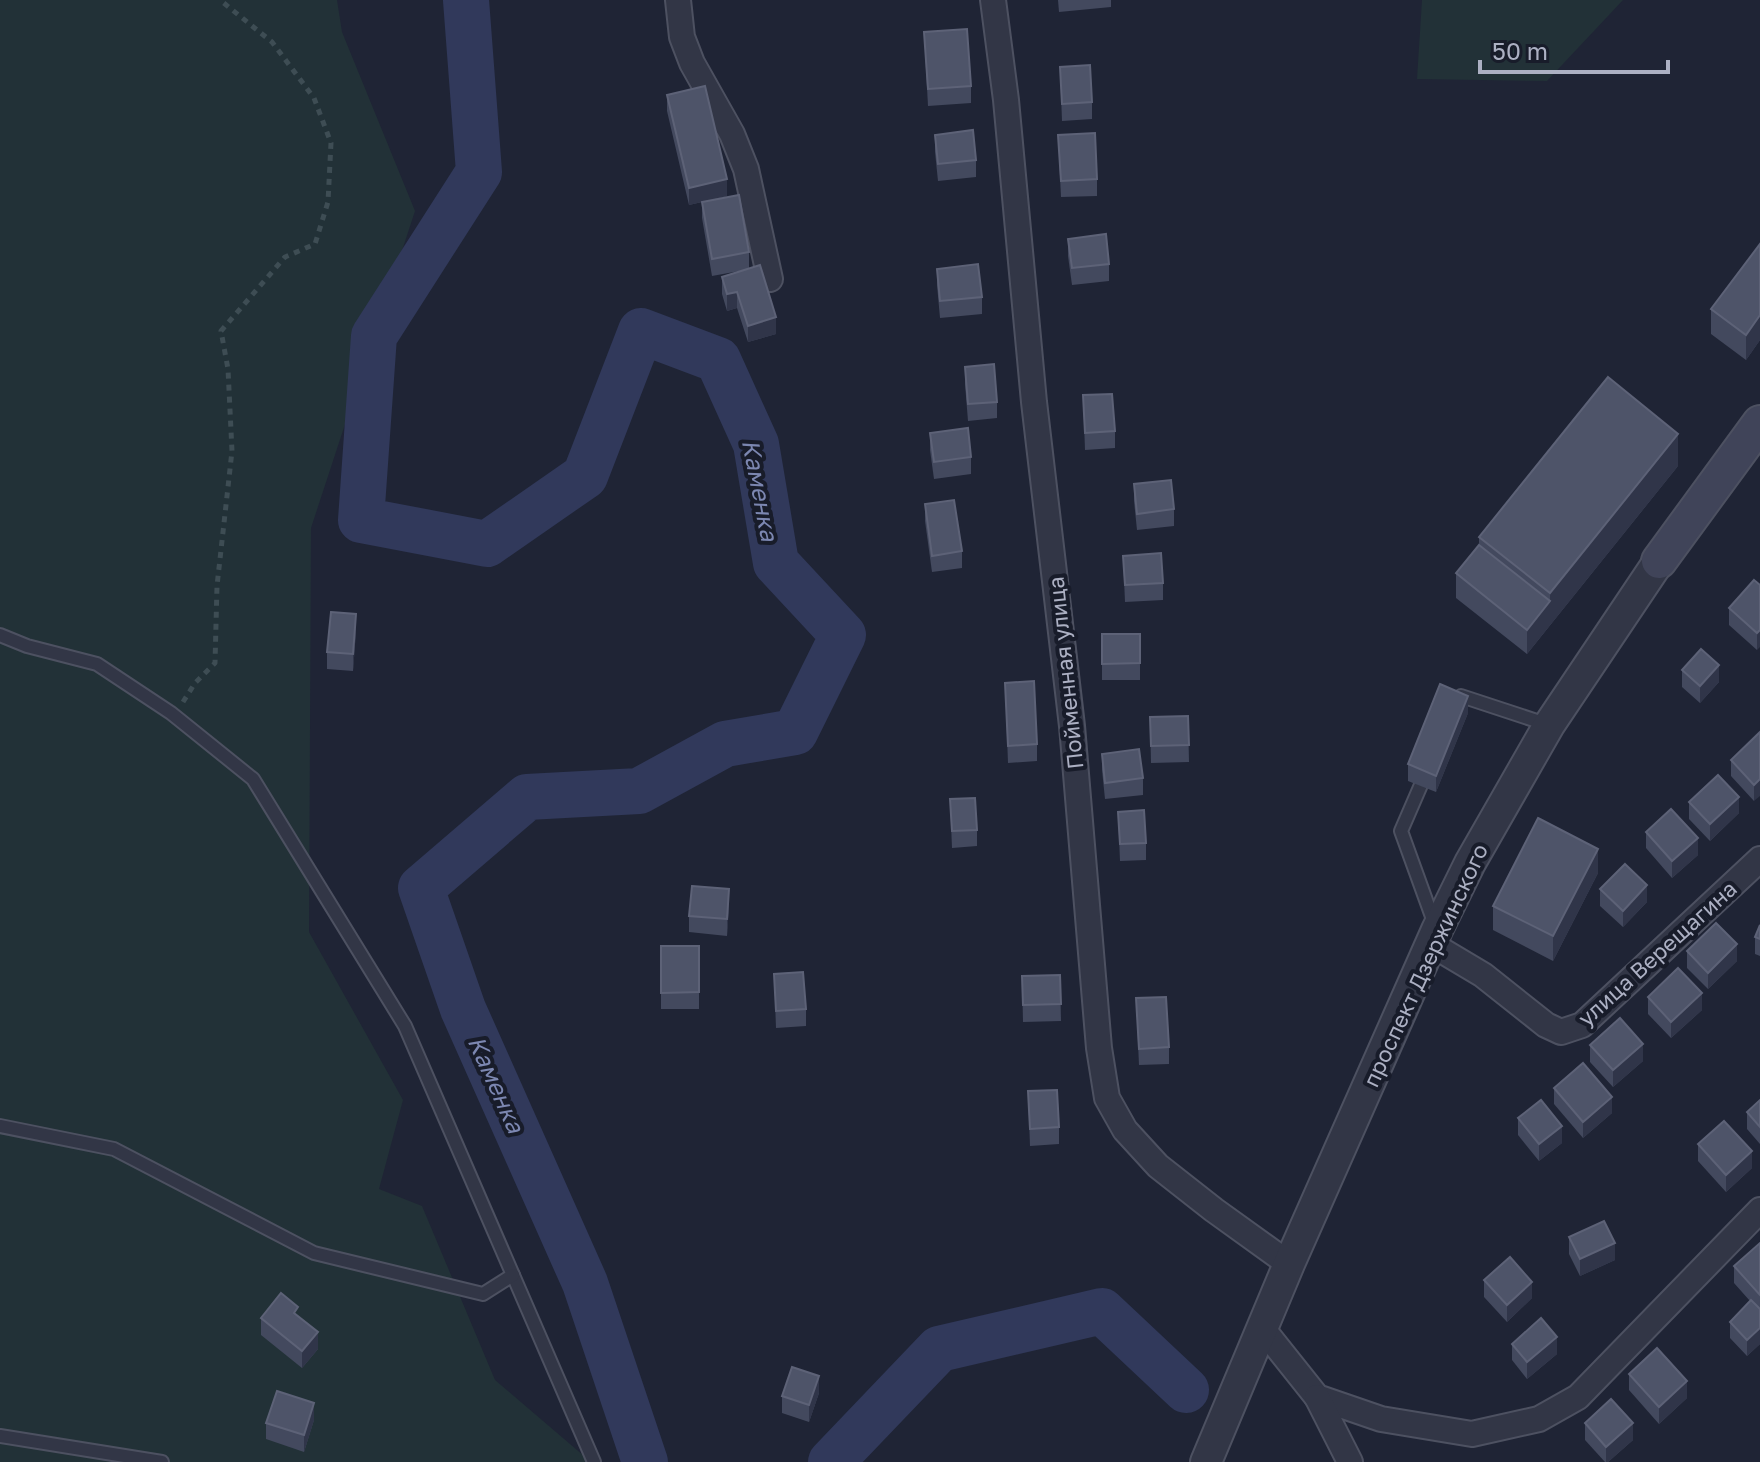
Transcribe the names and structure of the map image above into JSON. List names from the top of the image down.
{
  "streets": {
    "main road": ["проспект Дзержинского"],
    "street": ["Пойменная улица", "улица Верещагина"]
  },
  "crossings": [
    ["Пойменная улица", "проспект Дзержинского"],
    ["улица Верещагина", "проспект Дзержинского"]
  ],
  "water": ["Каменка"],
  "scale_bar": "50 m"
}
